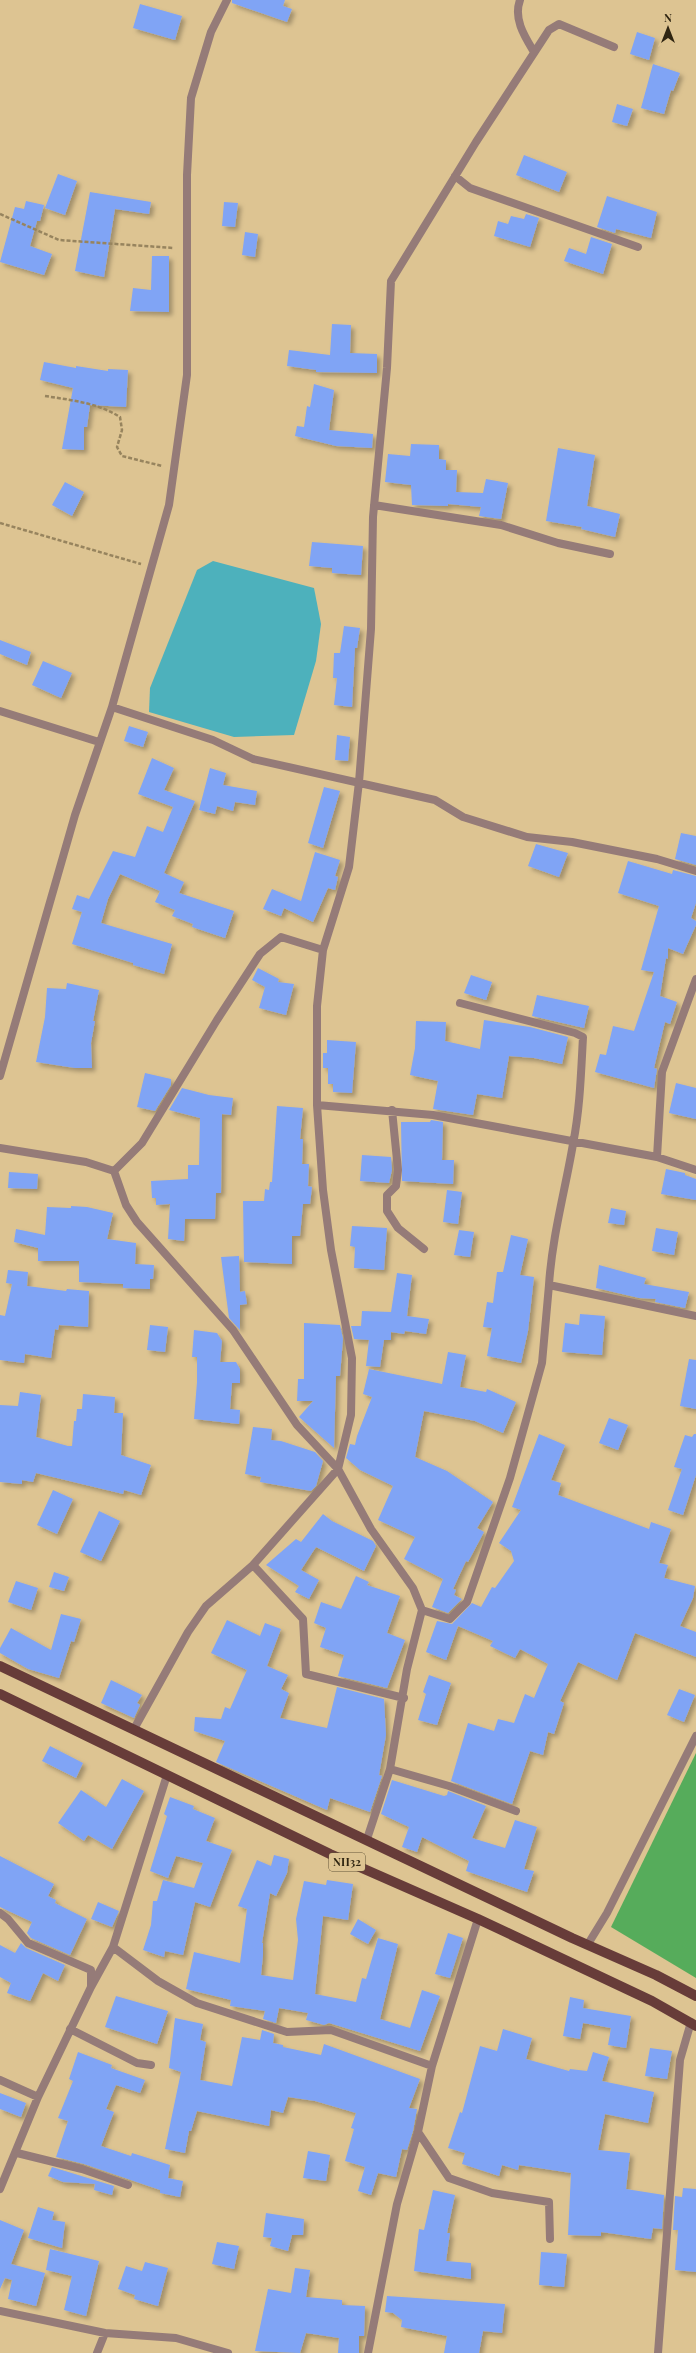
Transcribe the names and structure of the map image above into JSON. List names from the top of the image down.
{
  "streets": {
    "main road": ["NH32"]
  },
  "north": "top"
}
